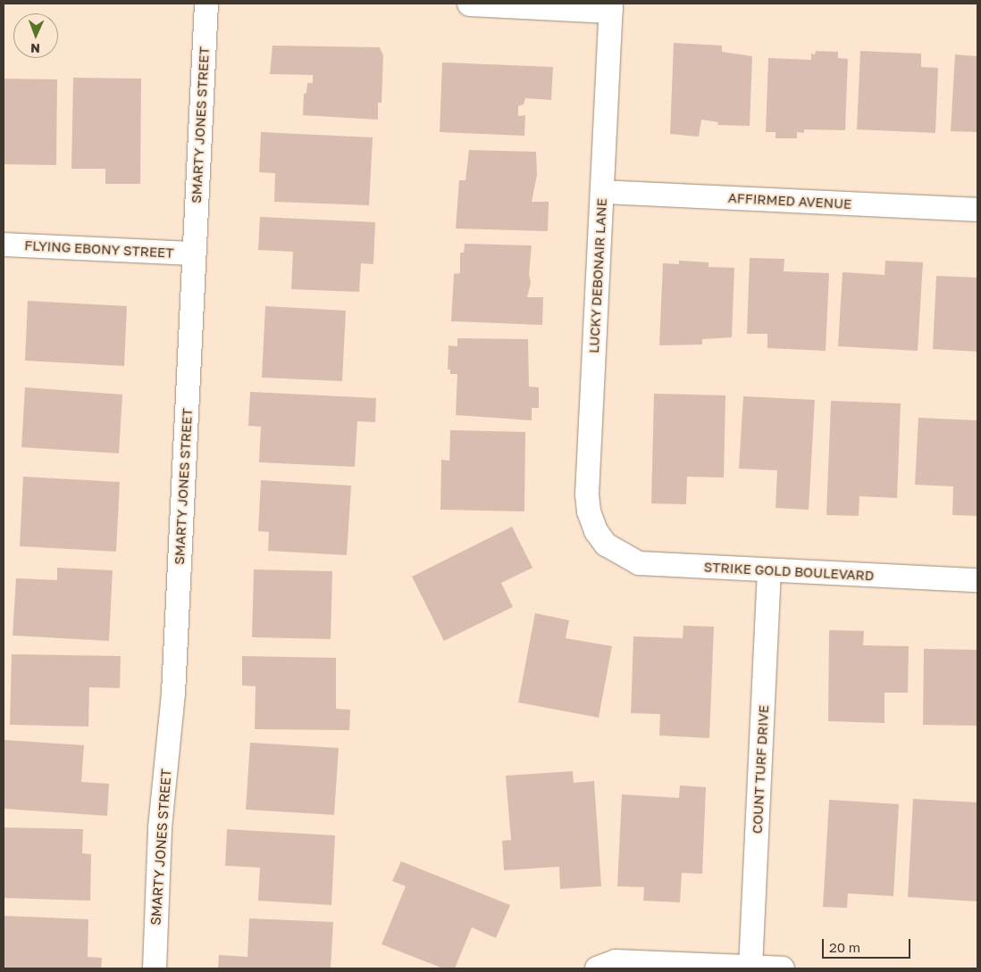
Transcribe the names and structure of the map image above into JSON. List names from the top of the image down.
{
  "streets": {
    "street": [
      "SMARTY JONES STREET",
      "AFFIRMED AVENUE",
      "FLYING EBONY STREET",
      "LUCKY DEBONAIR LANE",
      "STRIKE GOLD BOULEVARD",
      "COUNT TURF DRIVE"
    ]
  },
  "crossings": [
    ["SMARTY JONES STREET", "FLYING EBONY STREET"],
    ["AFFIRMED AVENUE", "LUCKY DEBONAIR LANE"],
    ["LUCKY DEBONAIR LANE", "STRIKE GOLD BOULEVARD"],
    ["STRIKE GOLD BOULEVARD", "COUNT TURF DRIVE"]
  ],
  "scale_bar": "20 m",
  "north": "bottom"
}
